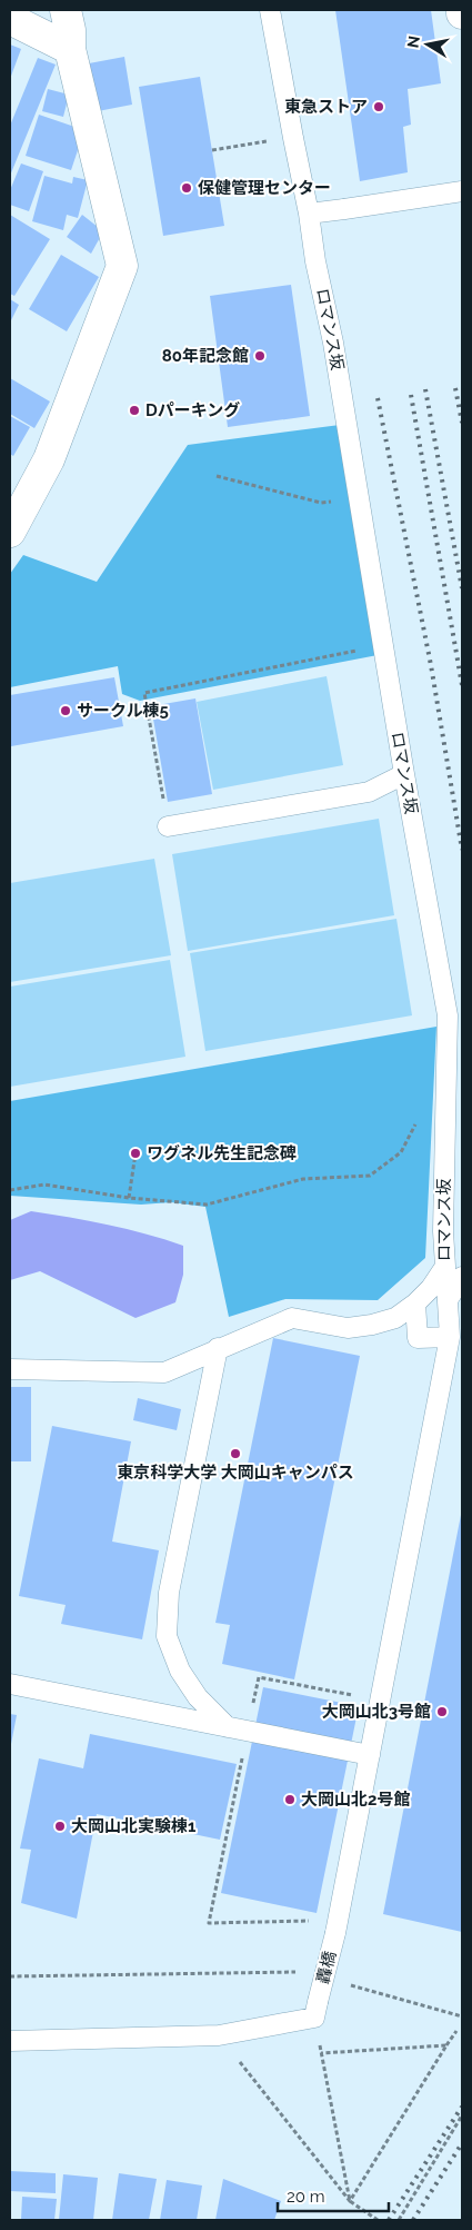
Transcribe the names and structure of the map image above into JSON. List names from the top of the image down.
{
  "streets": {
    "lane": ["ロマンス坂", "轟橋"]
  },
  "crossings": [
    ["ロマンス坂", "轟橋"]
  ],
  "places": [
    "東急ストア",
    "保健管理センター",
    "80年記念館",
    "Dパーキング",
    "サークル棟5",
    "ワグネル先生記念碑",
    "東京科学大学 大岡山キャンパス",
    "大岡山北3号館",
    "大岡山北2号館",
    "大岡山北実験棟1"
  ],
  "scale_bar": "20 m",
  "north": "left"
}
